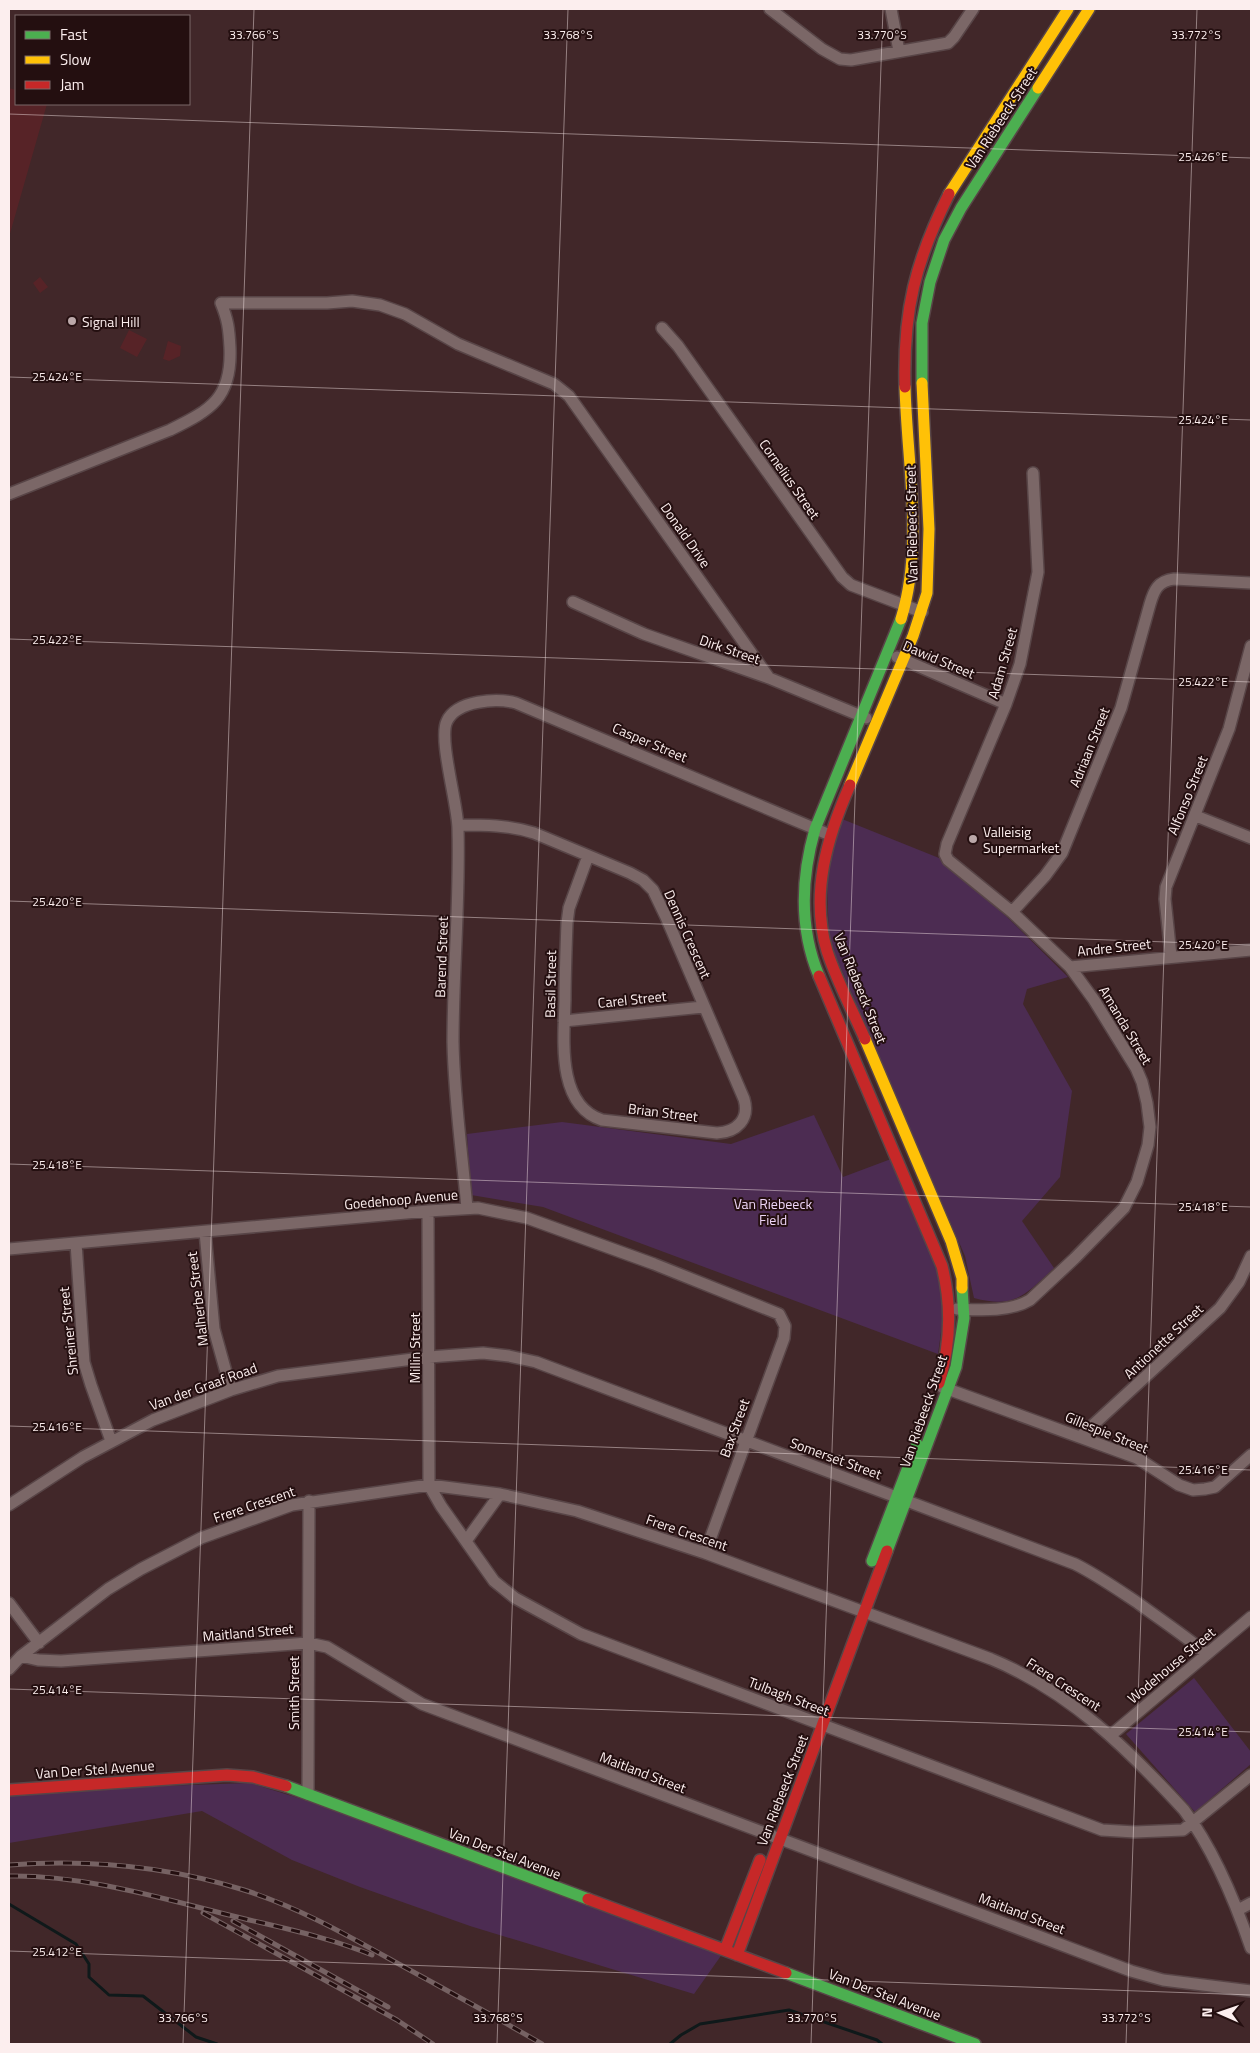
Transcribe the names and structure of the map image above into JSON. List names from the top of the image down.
{
  "streets": {
    "street": [
      "Van Riebeeck Street",
      "Cornelius Street",
      "Donald Drive",
      "Dirk Street",
      "Dawid Street",
      "Adam Street",
      "Casper Street",
      "Adriaan Street",
      "Alfonso Street",
      "Dennis Crescent",
      "Andre Street",
      "Barend Street",
      "Basil Street",
      "Carel Street",
      "Amanda Street",
      "Brian Street",
      "Goedehoop Avenue",
      "Malherbe Street",
      "Shreiner Street",
      "Antionette Street",
      "Millin Street",
      "Van der Graaf Road",
      "Bax Street",
      "Gillespie Street",
      "Somerset Street",
      "Frere Crescent",
      "Maitland Street",
      "Wodehouse Street",
      "Smith Street",
      "Tulbagh Street",
      "Van Der Stel Avenue"
    ]
  },
  "crossings": [
    ["Van Riebeeck Street", "Cornelius Street"],
    ["Van Riebeeck Street", "Dirk Street"],
    ["Van Riebeeck Street", "Dawid Street"],
    ["Van Riebeeck Street", "Casper Street"],
    ["Van Riebeeck Street", "Amanda Street"],
    ["Van Riebeeck Street", "Gillespie Street"],
    ["Van Riebeeck Street", "Somerset Street"],
    ["Van Riebeeck Street", "Frere Crescent"],
    ["Van Riebeeck Street", "Maitland Street"],
    ["Van Riebeeck Street", "Tulbagh Street"],
    ["Van Riebeeck Street", "Van Der Stel Avenue"],
    ["Donald Drive", "Dirk Street"],
    ["Dawid Street", "Adam Street"],
    ["Adam Street", "Amanda Street"],
    ["Casper Street", "Barend Street"],
    ["Adriaan Street", "Amanda Street"],
    ["Alfonso Street", "Andre Street"],
    ["Dennis Crescent", "Barend Street"],
    ["Dennis Crescent", "Basil Street"],
    ["Dennis Crescent", "Carel Street"],
    ["Dennis Crescent", "Brian Street"],
    ["Andre Street", "Amanda Street"],
    ["Barend Street", "Goedehoop Avenue"],
    ["Basil Street", "Carel Street"],
    ["Basil Street", "Brian Street"],
    ["Goedehoop Avenue", "Malherbe Street"],
    ["Goedehoop Avenue", "Shreiner Street"],
    ["Goedehoop Avenue", "Millin Street"],
    ["Goedehoop Avenue", "Bax Street"],
    ["Malherbe Street", "Van der Graaf Road"],
    ["Shreiner Street", "Van der Graaf Road"],
    ["Antionette Street", "Gillespie Street"],
    ["Millin Street", "Van der Graaf Road"],
    ["Millin Street", "Somerset Street"],
    ["Millin Street", "Frere Crescent"],
    ["Millin Street", "Tulbagh Street"],
    ["Van der Graaf Road", "Somerset Street"],
    ["Bax Street", "Somerset Street"],
    ["Bax Street", "Frere Crescent"],
    ["Somerset Street", "Wodehouse Street"],
    ["Frere Crescent", "Maitland Street"],
    ["Frere Crescent", "Wodehouse Street"],
    ["Frere Crescent", "Smith Street"],
    ["Frere Crescent", "Tulbagh Street"],
    ["Maitland Street", "Smith Street"],
    ["Smith Street", "Van Der Stel Avenue"]
  ],
  "parks": ["Van Riebeeck Field"],
  "places": ["Signal Hill", "Valleisig Supermarket"],
  "legend": ["Fast", "Slow", "Jam"],
  "north": "left",
  "coordinates": [
    "33.766°S",
    "33.768°S",
    "33.770°S",
    "33.772°S",
    "25.426°E",
    "25.424°E",
    "25.422°E",
    "25.420°E",
    "25.418°E",
    "25.416°E",
    "25.414°E",
    "25.412°E"
  ]
}
